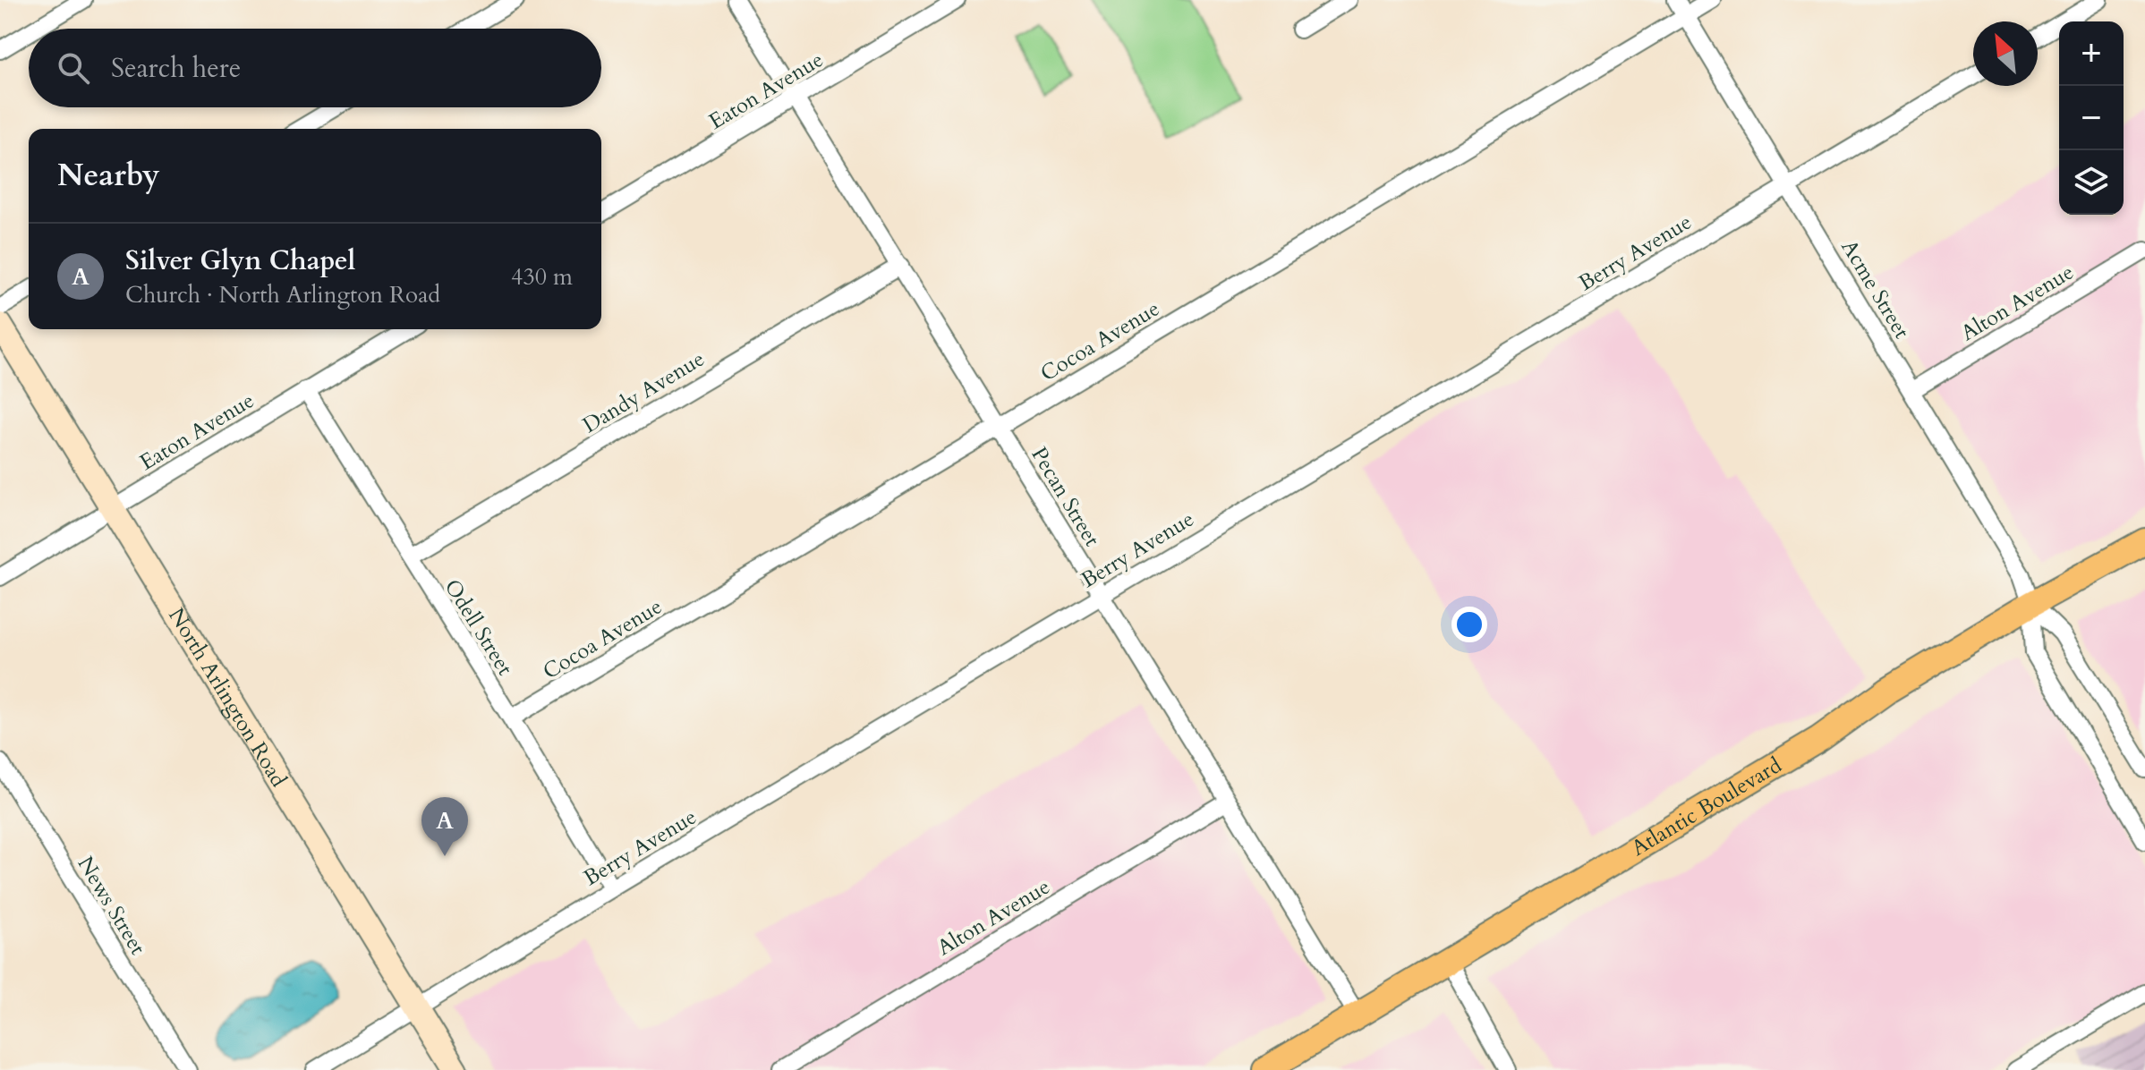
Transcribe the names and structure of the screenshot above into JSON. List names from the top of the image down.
{
  "streets": {
    "main road": ["North Arlington Road", "Atlantic Boulevard"],
    "street": [
      "Eaton Avenue",
      "Berry Avenue",
      "Acme Street",
      "Alton Avenue",
      "Cocoa Avenue",
      "Dandy Avenue",
      "Pecan Street",
      "Odell Street",
      "News Street"
    ]
  },
  "crossings": [
    ["Eaton Avenue", "Pecan Street"],
    ["Eaton Avenue", "Odell Street"],
    ["Eaton Avenue", "North Arlington Road"],
    ["Berry Avenue", "Acme Street"],
    ["Berry Avenue", "Pecan Street"],
    ["Berry Avenue", "Odell Street"],
    ["Berry Avenue", "North Arlington Road"],
    ["Acme Street", "Alton Avenue"],
    ["Acme Street", "Cocoa Avenue"],
    ["Acme Street", "Atlantic Boulevard"],
    ["Alton Avenue", "Pecan Street"],
    ["Cocoa Avenue", "Pecan Street"],
    ["Cocoa Avenue", "Odell Street"],
    ["Dandy Avenue", "Pecan Street"],
    ["Dandy Avenue", "Odell Street"],
    ["Pecan Street", "Atlantic Boulevard"]
  ],
  "north": "top left",
  "page": {
    "map_buttons": ["+", "−"],
    "search": "Search here",
    "heading": "Nearby",
    "list": [
      {
        "mark": "A",
        "name": "Silver Glyn Chapel",
        "note": "Church · North Arlington Road",
        "value": "430 m"
      }
    ],
    "pins": "A"
  }
}
